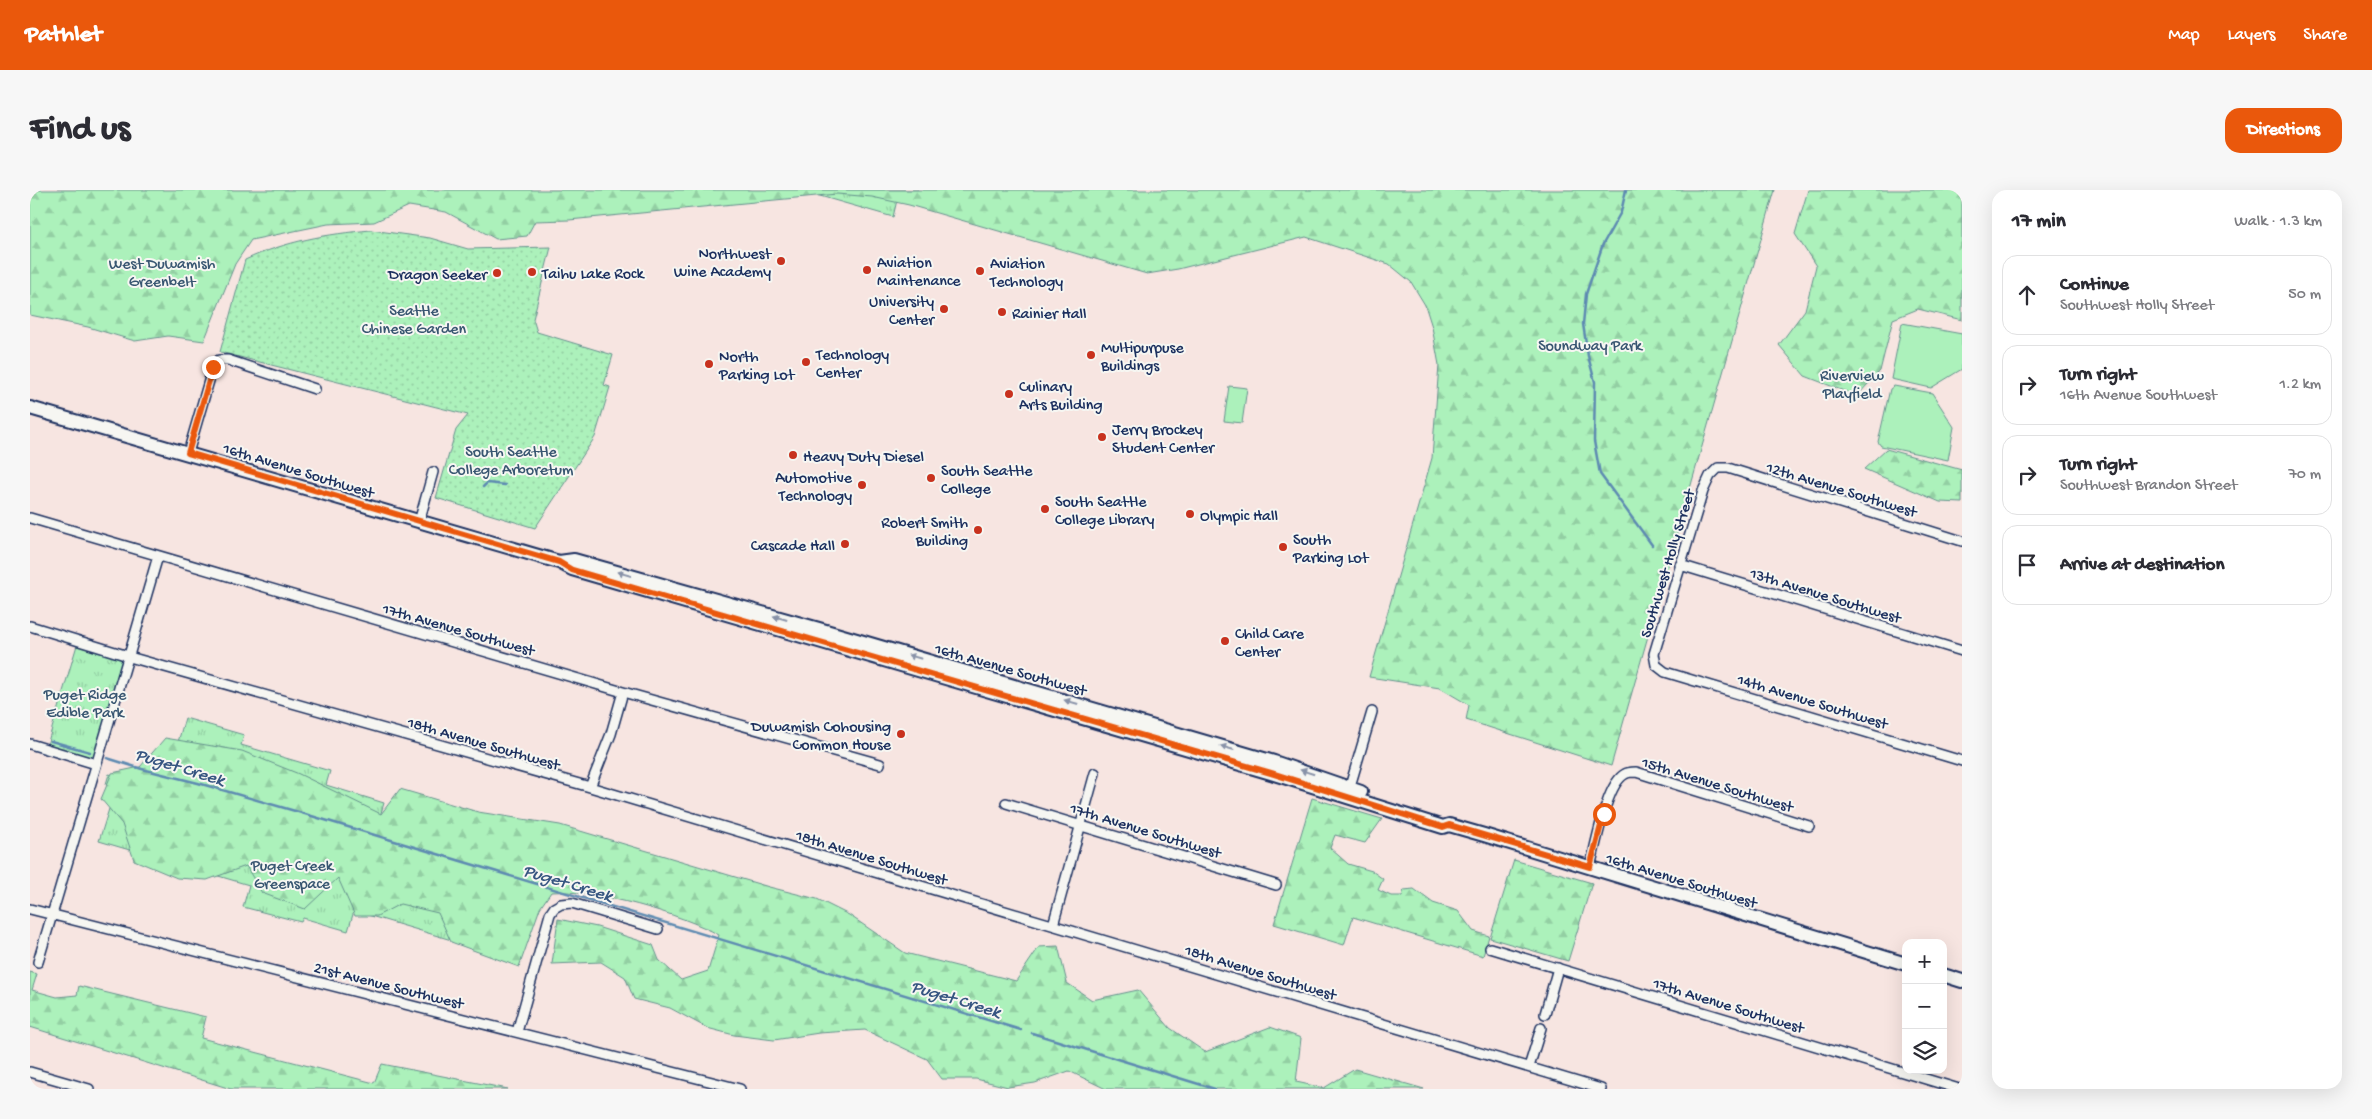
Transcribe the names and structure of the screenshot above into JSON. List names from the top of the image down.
{
  "streets": {
    "street": [
      "16th Avenue Southwest",
      "12th Avenue Southwest",
      "Southwest Holly Street",
      "13th Avenue Southwest",
      "17th Avenue Southwest",
      "14th Avenue Southwest",
      "18th Avenue Southwest",
      "15th Avenue Southwest",
      "21st Avenue Southwest"
    ]
  },
  "crossings": [
    ["16th Avenue Southwest", "15th Avenue Southwest"],
    ["12th Avenue Southwest", "Southwest Holly Street"],
    ["Southwest Holly Street", "13th Avenue Southwest"],
    ["Southwest Holly Street", "14th Avenue Southwest"]
  ],
  "water": ["Puget Creek"],
  "parks": [
    "West Duwamish Greenbelt",
    "Seattle Chinese Garden",
    "Soundway Park",
    "Riverview Playfield",
    "South Seattle College Arboretum",
    "Puget Ridge Edible Park",
    "Puget Creek Greenspace"
  ],
  "places": [
    "Northwest Wine Academy",
    "Aviation Maintenance",
    "Aviation Technology",
    "Taihu Lake Rock",
    "Dragon Seeker",
    "University Center",
    "Rainier Hall",
    "Multipurpuse Buildings",
    "Technology Center",
    "North Parking Lot",
    "Culinary Arts Building",
    "Jerry Brockey Student Center",
    "Heavy Duty Diesel",
    "South Seattle College",
    "Automotive Technology",
    "South Seattle College Library",
    "Olympic Hall",
    "Robert Smith Building",
    "Cascade Hall",
    "South Parking Lot",
    "Child Care Center",
    "Duwamish Cohousing Common House"
  ],
  "page": {
    "header": "Pathlet",
    "nav": ["Map", "Layers", "Share"],
    "buttons": "Directions",
    "title": "Find us",
    "heading": ["17 min", "Walk · 1.3 km"],
    "list": [
      ["Continue", "Southwest Holly Street", "50 m"],
      ["Turn right", "16th Avenue Southwest", "1.2 km"],
      ["Turn right", "Southwest Brandon Street", "70 m"],
      "Arrive at destination"
    ],
    "map_buttons": ["+", "−"]
  }
}
